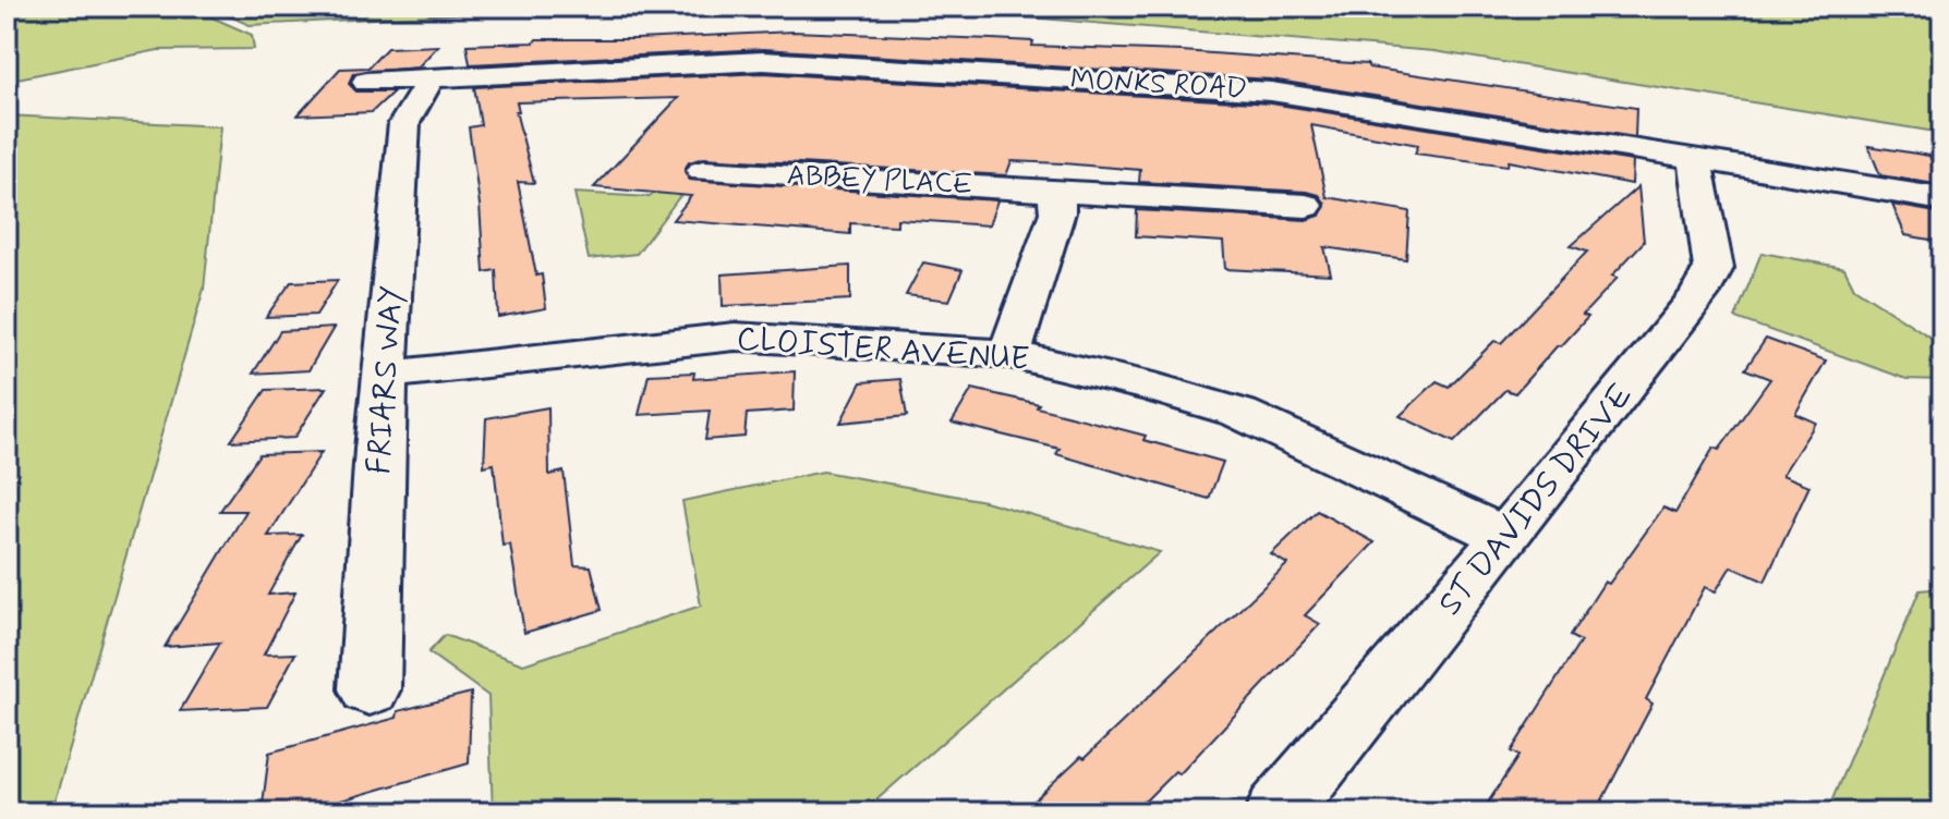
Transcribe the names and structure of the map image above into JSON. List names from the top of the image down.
{
  "streets": {
    "street": [
      "MONKS ROAD",
      "ABBEY PLACE",
      "CLOISTER AVENUE",
      "FRIARS WAY",
      "ST DAVIDS DRIVE"
    ]
  },
  "crossings": [
    ["MONKS ROAD", "FRIARS WAY"],
    ["MONKS ROAD", "ST DAVIDS DRIVE"],
    ["CLOISTER AVENUE", "FRIARS WAY"],
    ["CLOISTER AVENUE", "ST DAVIDS DRIVE"]
  ]
}
